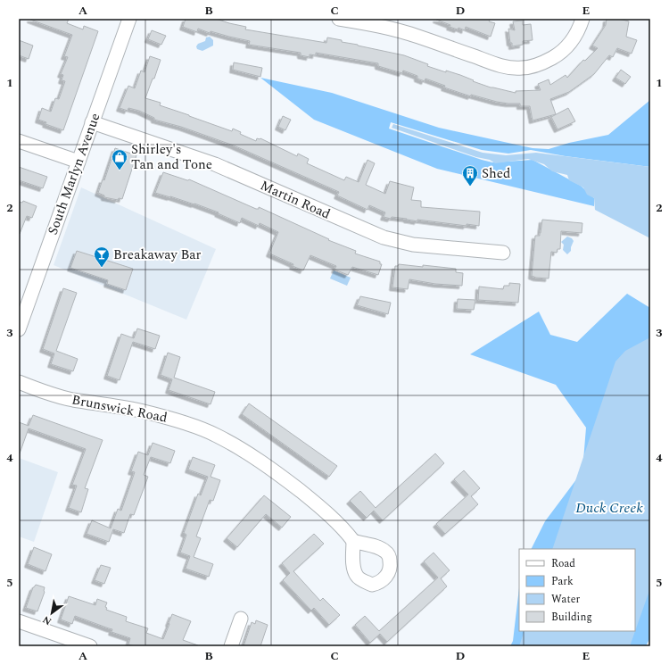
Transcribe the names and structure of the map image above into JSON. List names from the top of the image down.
{
  "streets": {
    "street": ["South Marlyn Avenue", "Martin Road", "Brunswick Road"]
  },
  "crossings": [
    ["South Marlyn Avenue", "Martin Road"]
  ],
  "water": ["Duck Creek"],
  "places": {
    "shop": ["Shirley's Tan and Tone"],
    "building": ["Shed"],
    "bar": ["Breakaway Bar"]
  },
  "legend": [
    "Road",
    "Park",
    "Water",
    "Building"
  ],
  "north": "bottom left",
  "grid": {
    "columns": [
      "A",
      "B",
      "C",
      "D",
      "E"
    ],
    "rows": [
      "1",
      "2",
      "3",
      "4",
      "5"
    ]
  }
}
